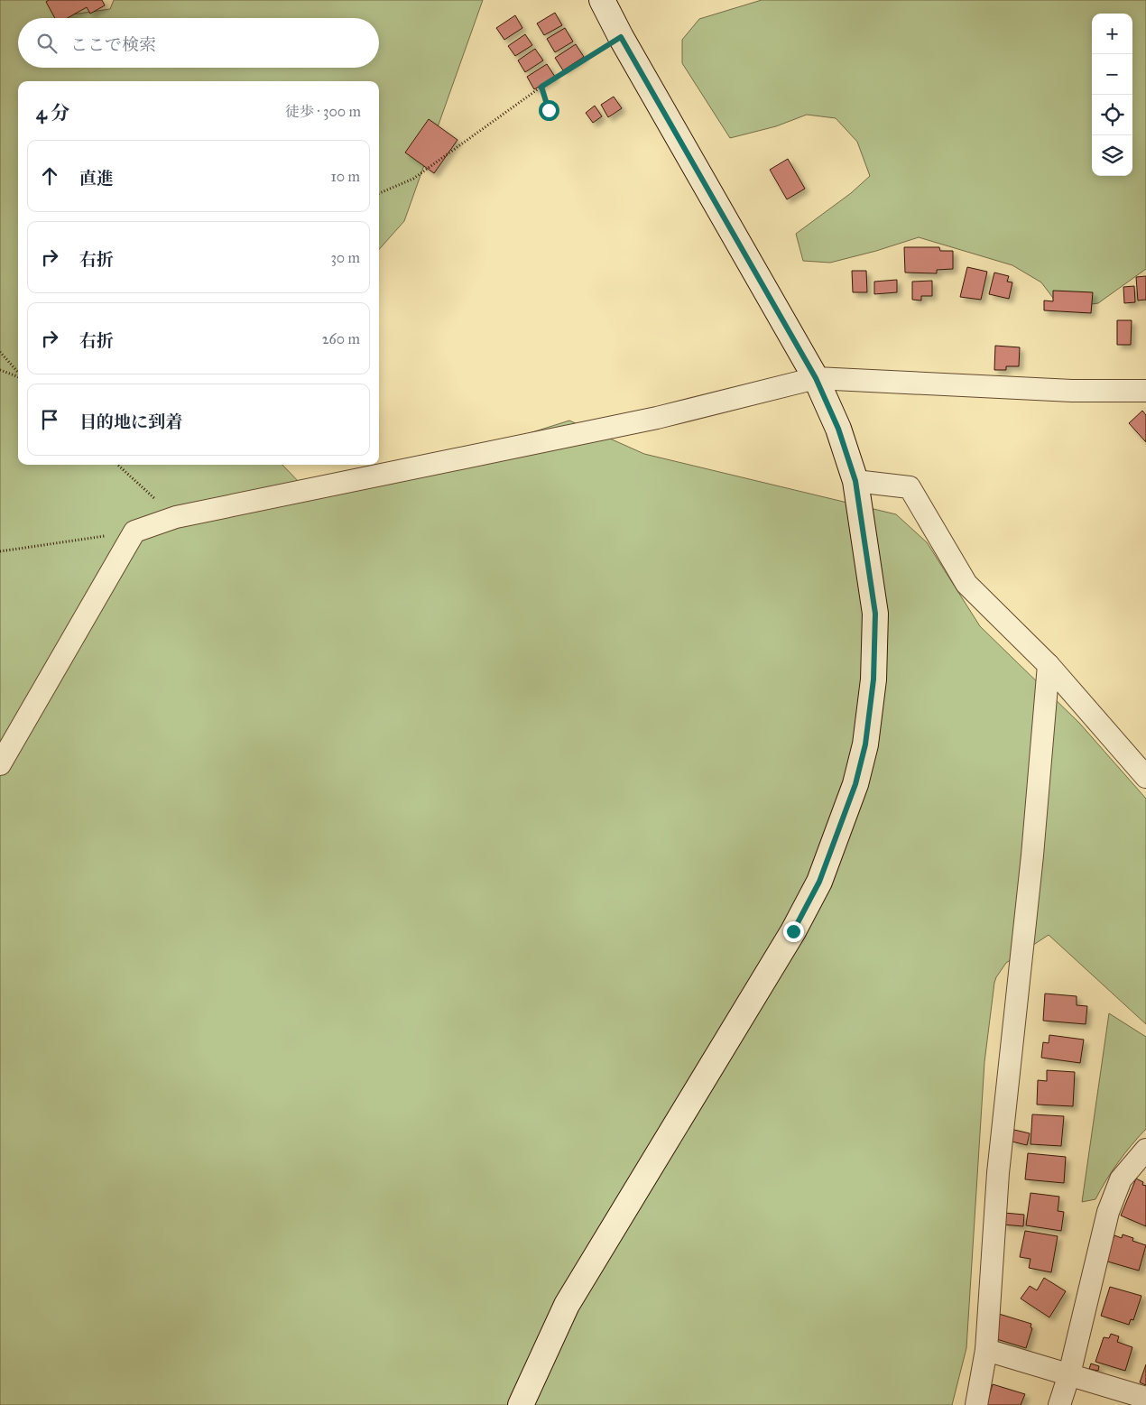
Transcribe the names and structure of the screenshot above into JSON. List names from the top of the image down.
{
  "page": {
    "map_buttons": ["+", "−"],
    "search": "ここで検索",
    "heading": ["4 分", "徒歩 · 300 m"],
    "list": [
      ["直進", "10 m"],
      ["右折", "30 m"],
      ["右折", "260 m"],
      "目的地に到着"
    ]
  }
}
